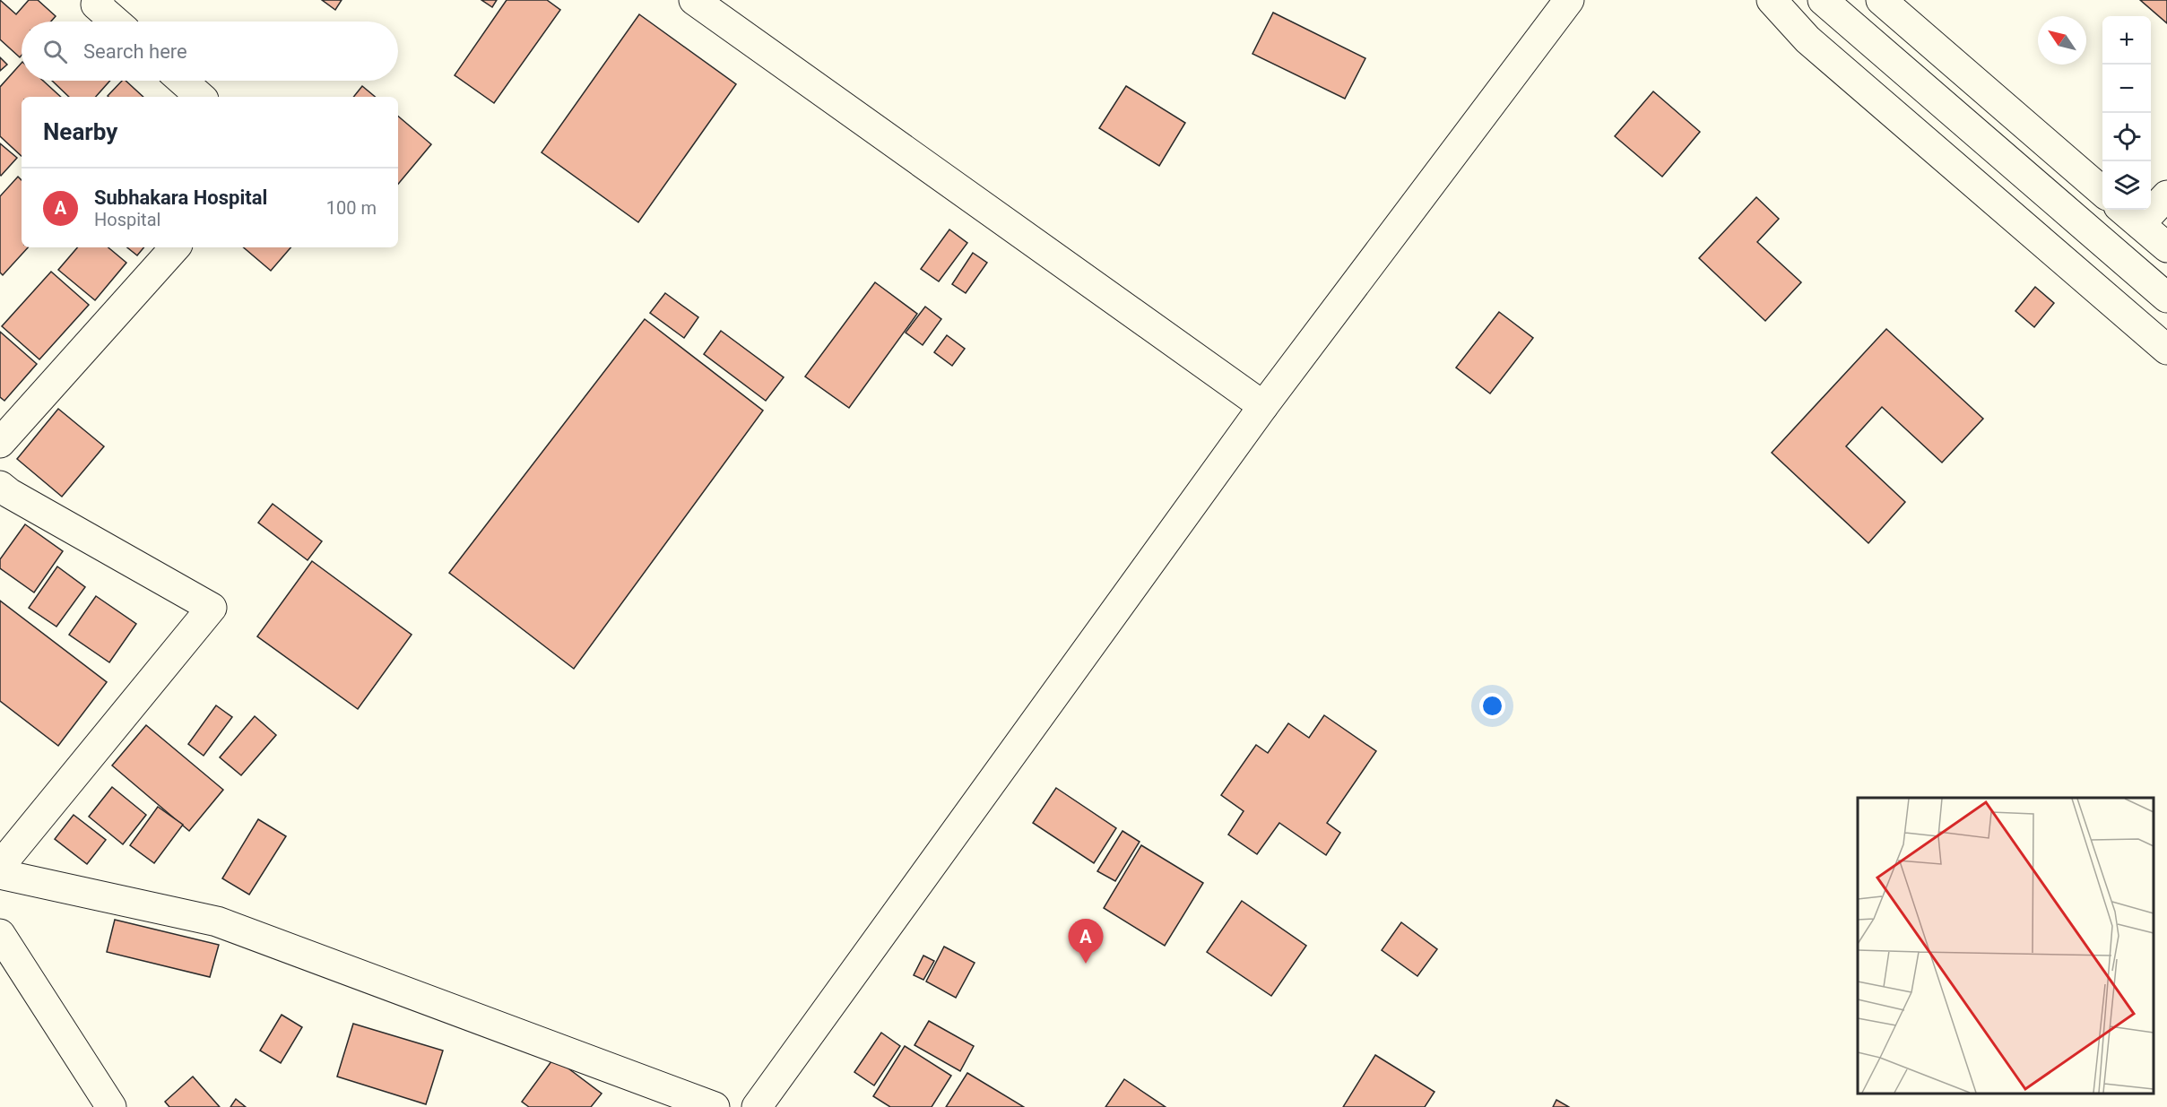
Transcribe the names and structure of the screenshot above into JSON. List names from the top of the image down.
{
  "north": "top left",
  "page": {
    "map_buttons": ["+", "−"],
    "search": "Search here",
    "heading": "Nearby",
    "list": [
      {
        "mark": "A",
        "name": "Subhakara Hospital",
        "note": "Hospital",
        "value": "100 m"
      }
    ],
    "pins": "A"
  }
}
